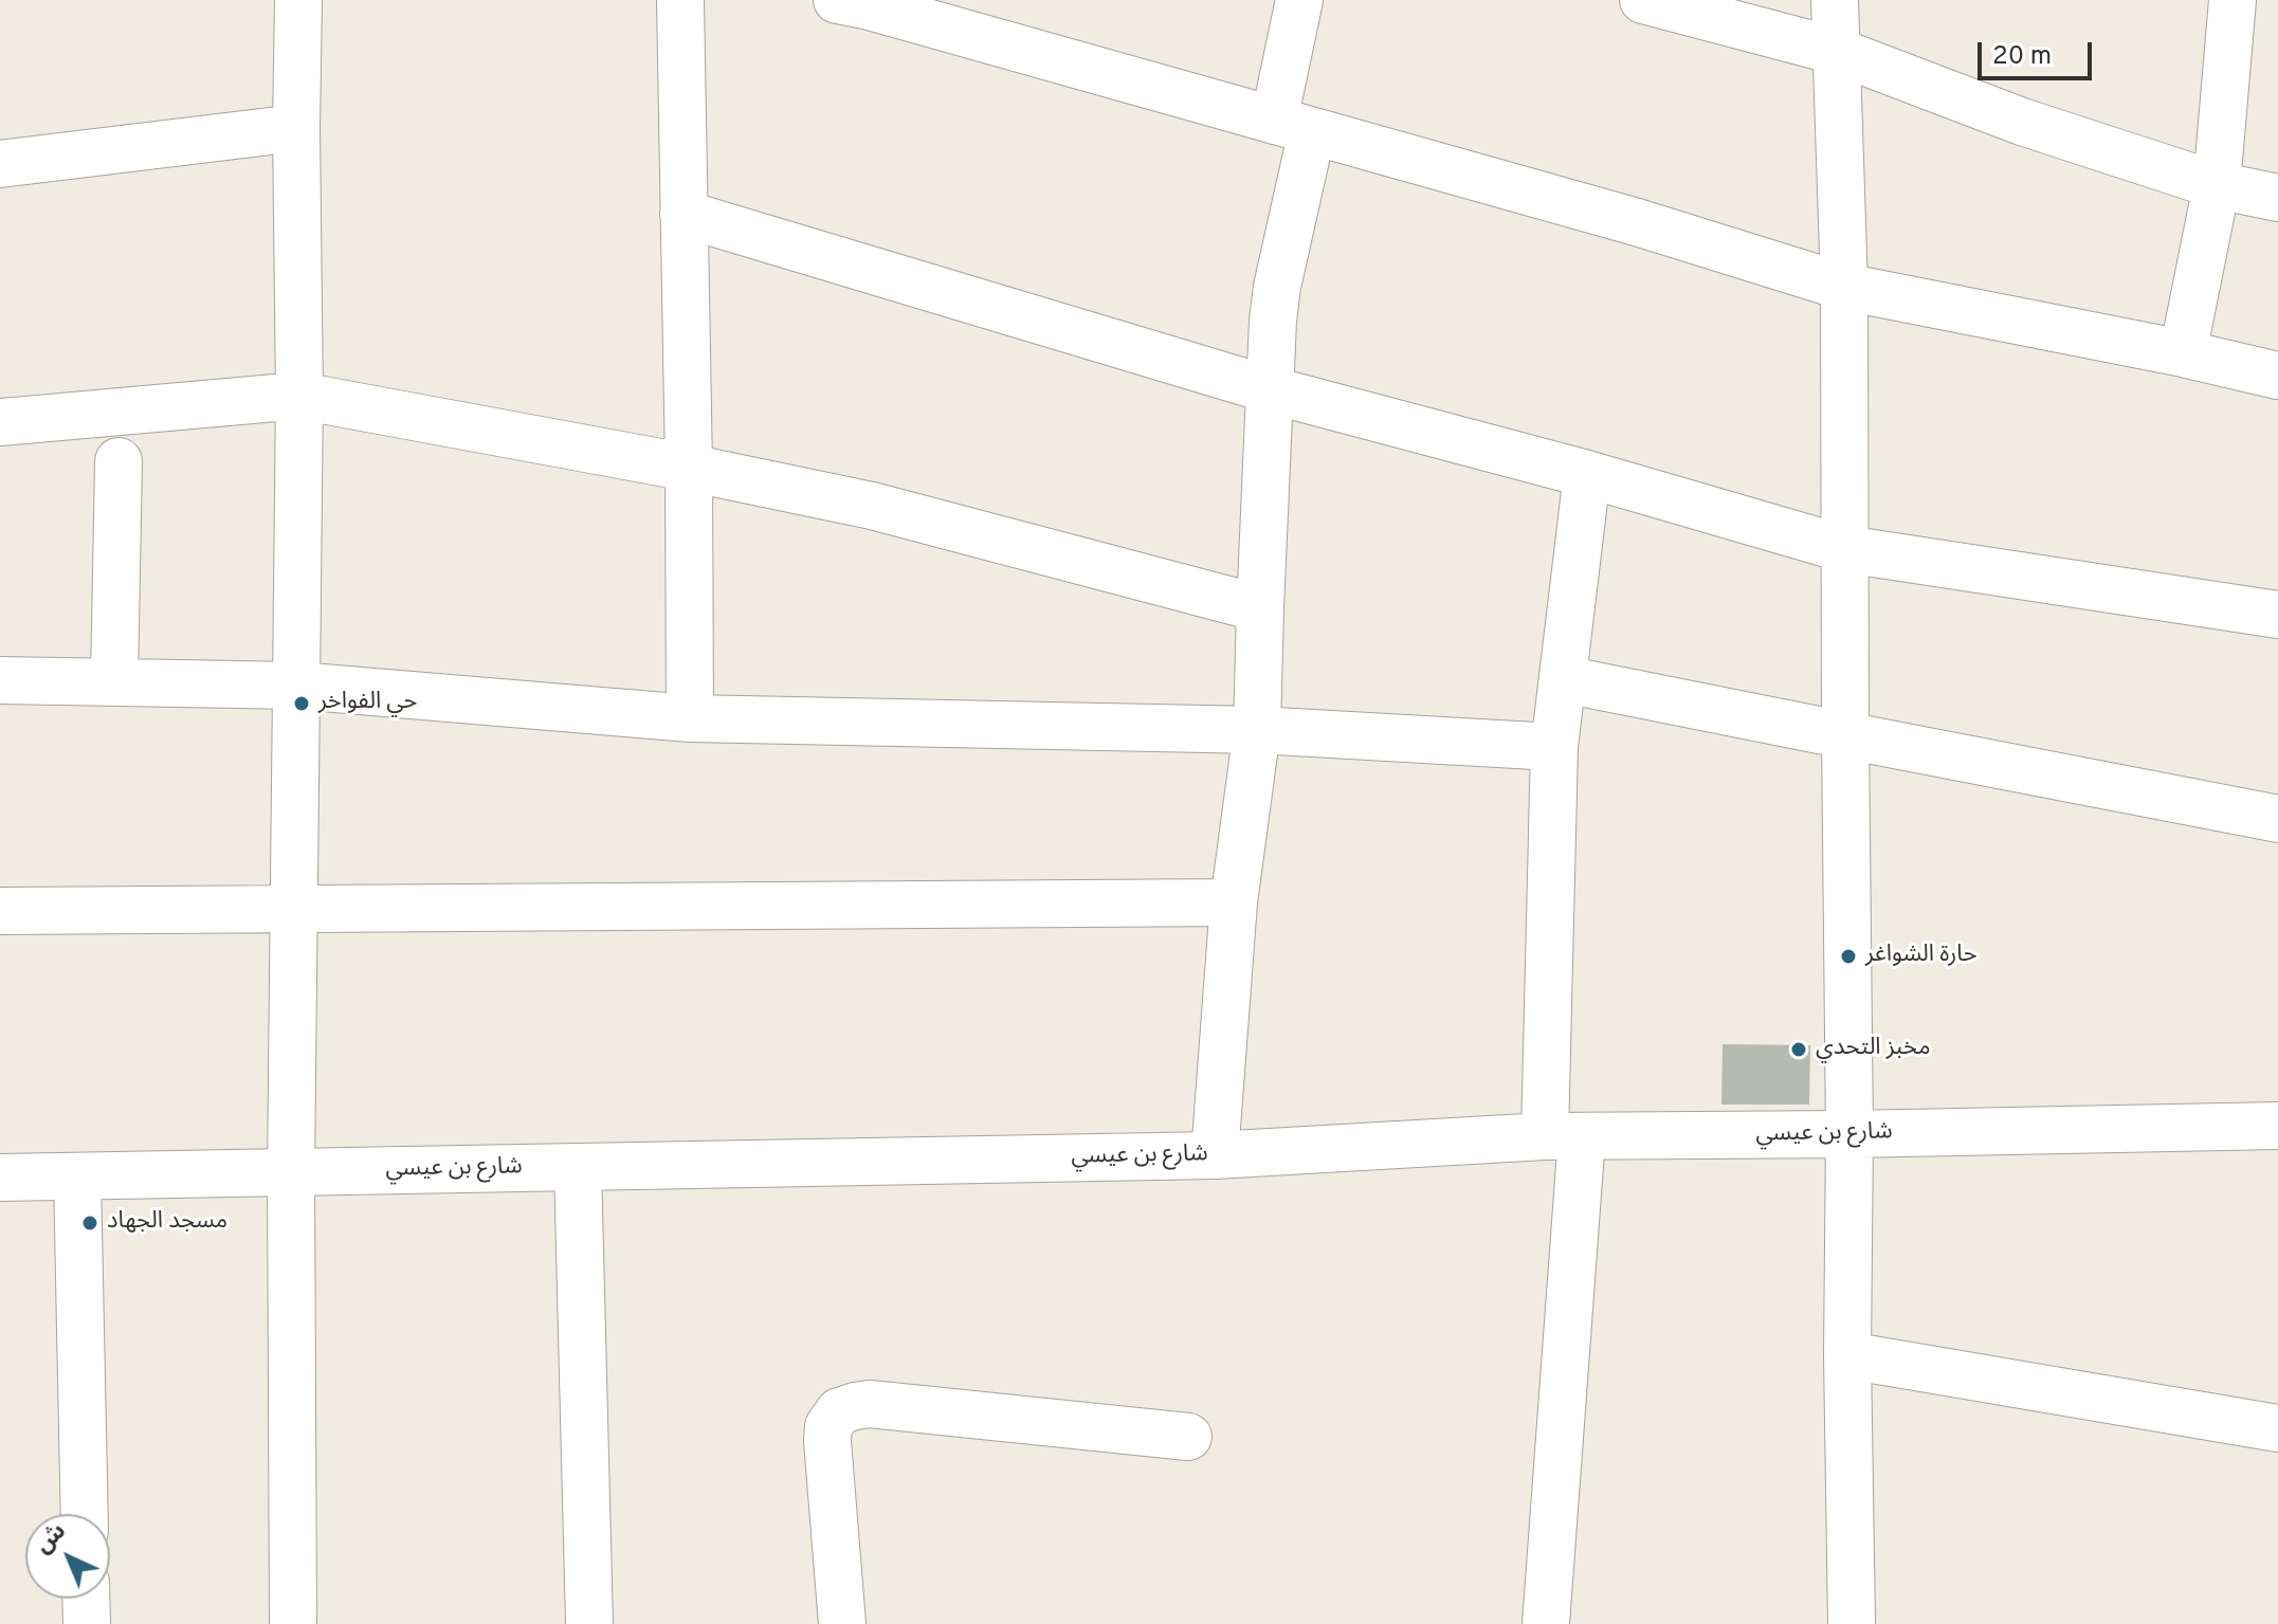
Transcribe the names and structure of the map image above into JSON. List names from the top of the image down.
{
  "streets": {
    "street": ["شارع بن عيسي"]
  },
  "places": [
    "حي الفواخر",
    "حارة الشواغر",
    "مخبز التحدي",
    "مسجد الجهاد"
  ],
  "scale_bar": "20 m",
  "north": "top left"
}
